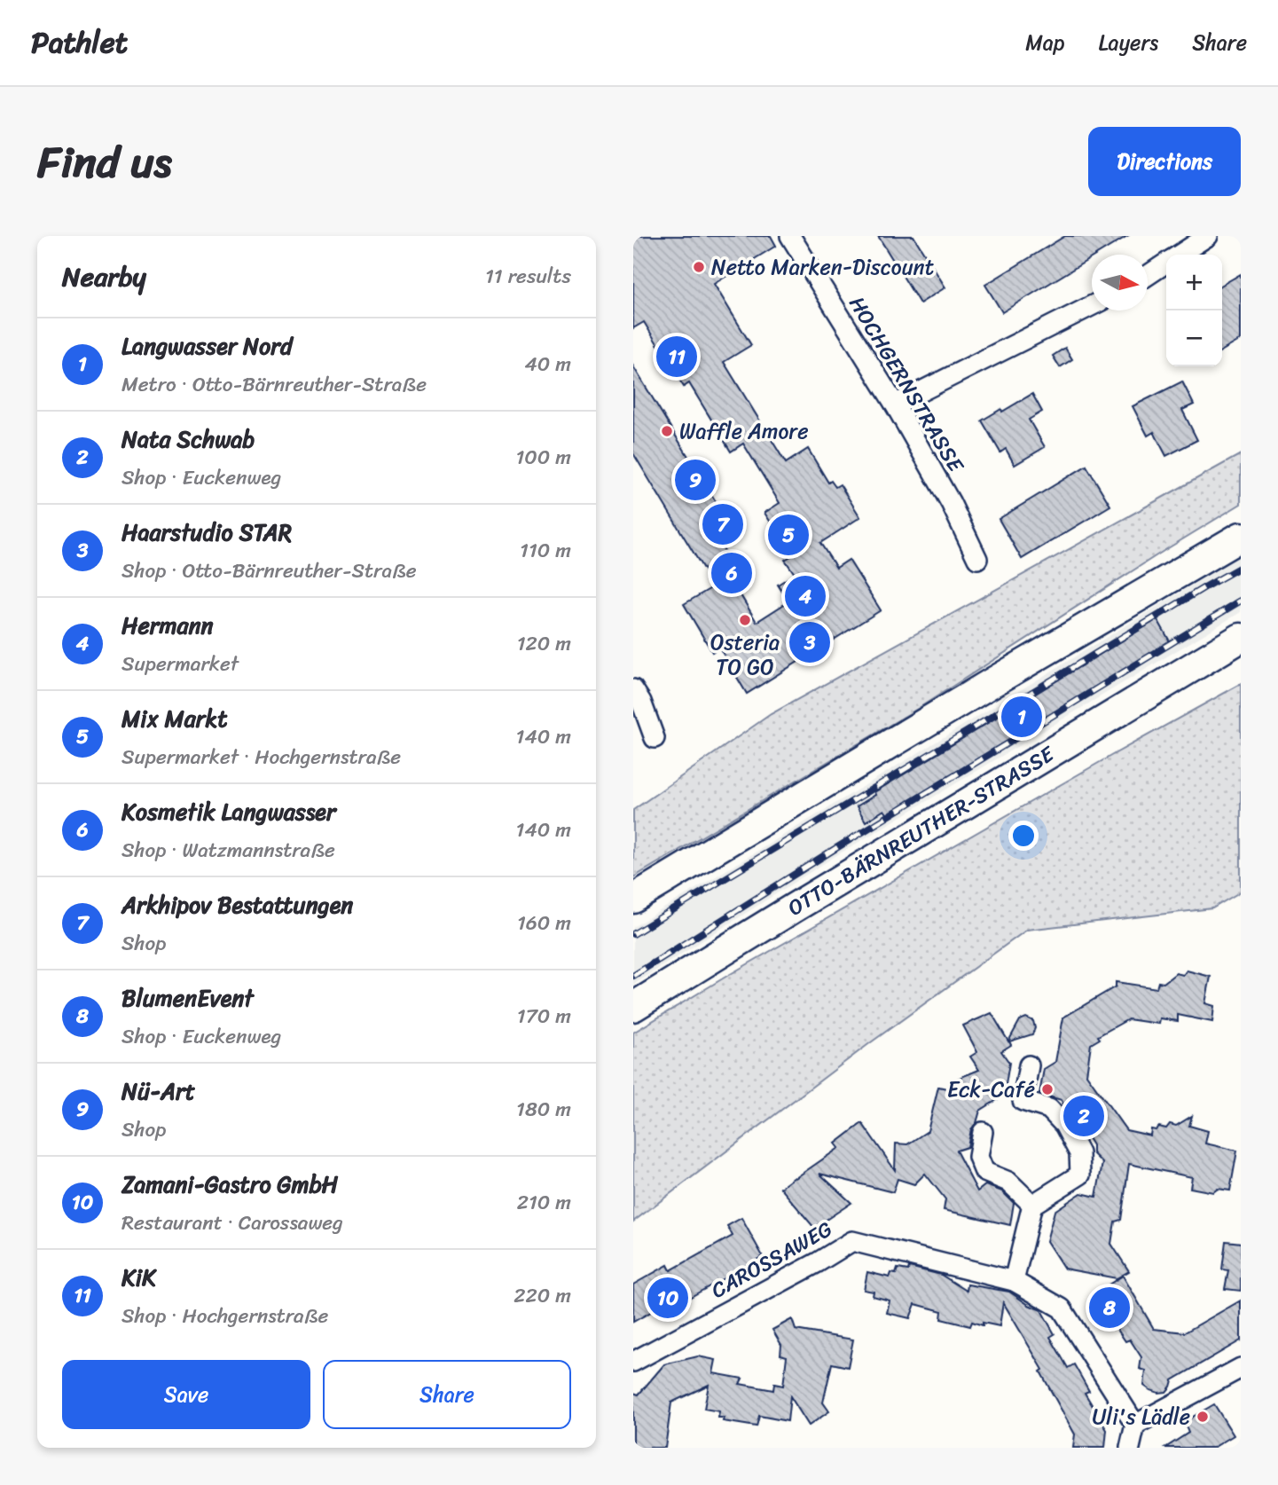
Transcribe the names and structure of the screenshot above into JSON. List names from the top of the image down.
{
  "streets": {
    "main road": ["OTTO-BÄRNREUTHER-STRASSE"],
    "street": ["HOCHGERNSTRASSE", "CAROSSAWEG"]
  },
  "places": [
    "Netto Marken-Discount",
    "Waffle Amore",
    "Osteria TO GO",
    "Eck-Café",
    "Uli's Lädle"
  ],
  "north": "right",
  "page": {
    "header": "Pathlet",
    "nav": ["Map", "Layers", "Share"],
    "title": "Find us",
    "buttons": [
      "Directions",
      ["Save", "Share"]
    ],
    "heading": ["Nearby", "11 results"],
    "map_buttons": ["+", "−"],
    "list": [
      {
        "mark": "1",
        "name": "Langwasser Nord",
        "note": "Metro · Otto-Bärnreuther-Straße",
        "value": "40 m"
      },
      {
        "mark": "2",
        "name": "Nata Schwab",
        "note": "Shop · Euckenweg",
        "value": "100 m"
      },
      {
        "mark": "3",
        "name": "Haarstudio STAR",
        "note": "Shop · Otto-Bärnreuther-Straße",
        "value": "110 m"
      },
      {
        "mark": "4",
        "name": "Hermann",
        "note": "Supermarket",
        "value": "120 m"
      },
      {
        "mark": "5",
        "name": "Mix Markt",
        "note": "Supermarket · Hochgernstraße",
        "value": "140 m"
      },
      {
        "mark": "6",
        "name": "Kosmetik Langwasser",
        "note": "Shop · Watzmannstraße",
        "value": "140 m"
      },
      {
        "mark": "7",
        "name": "Arkhipov Bestattungen",
        "note": "Shop",
        "value": "160 m"
      },
      {
        "mark": "8",
        "name": "BlumenEvent",
        "note": "Shop · Euckenweg",
        "value": "170 m"
      },
      {
        "mark": "9",
        "name": "Nü-Art",
        "note": "Shop",
        "value": "180 m"
      },
      {
        "mark": "10",
        "name": "Zamani-Gastro GmbH",
        "note": "Restaurant · Carossaweg",
        "value": "210 m"
      },
      {
        "mark": "11",
        "name": "KiK",
        "note": "Shop · Hochgernstraße",
        "value": "220 m"
      }
    ],
    "pins": [
      "11",
      "9",
      "7",
      "5",
      "6",
      "4",
      "3",
      "1",
      "2",
      "10",
      "8"
    ]
  }
}
